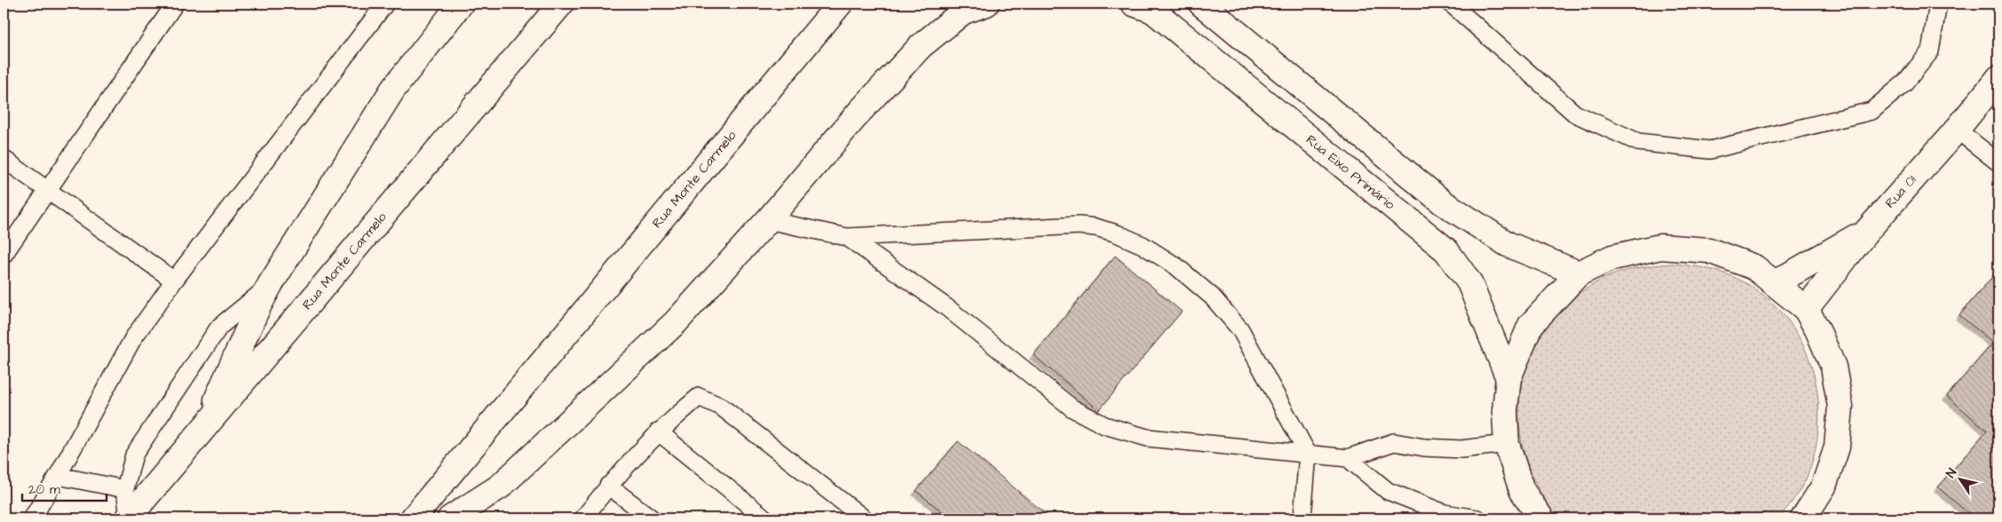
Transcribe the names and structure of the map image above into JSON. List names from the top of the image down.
{
  "streets": {
    "main road": ["Rua Eixo Primário", "Rua Monte Carmelo", "Rua 01"]
  },
  "scale_bar": "20 m",
  "north": "top left"
}
